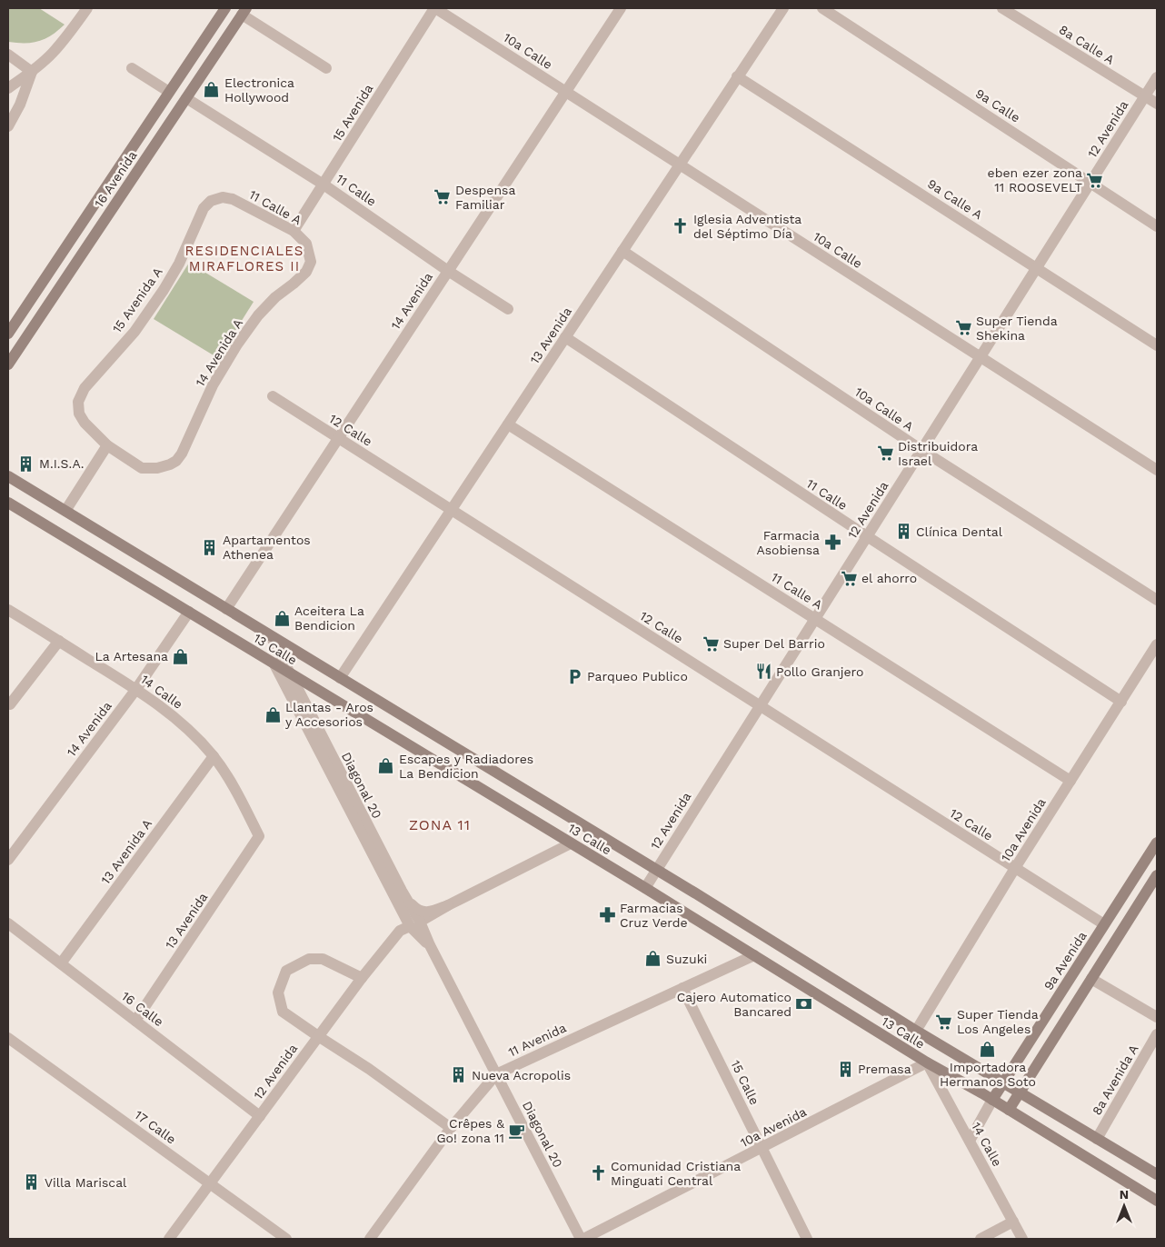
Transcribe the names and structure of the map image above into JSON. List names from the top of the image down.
{
  "streets": {
    "main road": ["16 Avenida", "13 Calle", "9a Avenida"],
    "street": [
      "8a Calle A",
      "10a Calle",
      "9a Calle",
      "15 Avenida",
      "12 Avenida",
      "11 Calle",
      "9a Calle A",
      "11 Calle A",
      "15 Avenida A",
      "14 Avenida",
      "13 Avenida",
      "14 Avenida A",
      "10a Calle A",
      "12 Calle",
      "14 Calle",
      "Diagonal 20",
      "10a Avenida",
      "13 Avenida A",
      "16 Calle",
      "11 Avenida",
      "8a Avenida A",
      "15 Calle",
      "17 Calle"
    ]
  },
  "crossings": [
    ["8a Calle A", "12 Avenida"],
    ["10a Calle", "15 Avenida"],
    ["10a Calle", "12 Avenida"],
    ["10a Calle", "14 Avenida"],
    ["10a Calle", "13 Avenida"],
    ["9a Calle", "12 Avenida"],
    ["15 Avenida", "11 Calle"],
    ["15 Avenida", "11 Calle A"],
    ["12 Avenida", "11 Calle"],
    ["12 Avenida", "9a Calle A"],
    ["12 Avenida", "11 Calle A"],
    ["12 Avenida", "10a Calle A"],
    ["12 Avenida", "12 Calle"],
    ["12 Avenida", "13 Calle"],
    ["12 Avenida", "Diagonal 20"],
    ["12 Avenida", "16 Calle"],
    ["12 Avenida", "17 Calle"],
    ["16 Avenida", "11 Calle"],
    ["11 Calle", "14 Avenida"],
    ["11 Calle", "13 Avenida"],
    ["11 Calle", "10a Avenida"],
    ["9a Calle A", "13 Avenida"],
    ["11 Calle A", "15 Avenida A"],
    ["11 Calle A", "13 Avenida"],
    ["11 Calle A", "14 Avenida A"],
    ["11 Calle A", "10a Avenida"],
    ["15 Avenida A", "14 Avenida A"],
    ["14 Avenida", "12 Calle"],
    ["14 Avenida", "13 Calle"],
    ["14 Avenida", "14 Calle"],
    ["13 Avenida", "10a Calle A"],
    ["13 Avenida", "12 Calle"],
    ["13 Avenida", "13 Calle"],
    ["13 Avenida", "14 Calle"],
    ["13 Avenida", "16 Calle"],
    ["12 Calle", "10a Avenida"],
    ["12 Calle", "9a Avenida"],
    ["13 Calle", "14 Calle"],
    ["13 Calle", "Diagonal 20"],
    ["13 Calle", "10a Avenida"],
    ["13 Calle", "9a Avenida"],
    ["13 Calle", "11 Avenida"],
    ["13 Calle", "8a Avenida A"],
    ["14 Calle", "10a Avenida"],
    ["14 Calle", "13 Avenida A"],
    ["14 Calle", "9a Avenida"],
    ["Diagonal 20", "10a Avenida"],
    ["Diagonal 20", "11 Avenida"],
    ["10a Avenida", "15 Calle"],
    ["13 Avenida A", "16 Calle"],
    ["11 Avenida", "15 Calle"]
  ],
  "districts": ["RESIDENCIALES MIRAFLORES II", "ZONA 11"],
  "places": {
    "shop": [
      "Electronica Hollywood",
      "Aceitera La Bendicion",
      "La Artesana",
      "Llantas - Aros y Accesorios",
      "Escapes y Radiadores La Bendicion",
      "Suzuki",
      "Importadora Hermanos Soto"
    ],
    "supermarket": [
      "eben ezer zona 11 ROOSEVELT",
      "Despensa Familiar",
      "Super Tienda Shekina",
      "Distribuidora Israel",
      "el ahorro",
      "Super Del Barrio",
      "Super Tienda Los Angeles"
    ],
    "church": ["Iglesia Adventista del Séptimo Día", "Comunidad Cristiana Minguati Central"],
    "building": [
      "M.I.S.A.",
      "Clínica Dental",
      "Apartamentos Athenea",
      "Premasa",
      "Nueva Acropolis",
      "Villa Mariscal"
    ],
    "pharmacy": ["Farmacia Asobiensa", "Farmacias Cruz Verde"],
    "restaurant": ["Pollo Granjero"],
    "parking": ["Parqueo Publico"],
    "bank": ["Cajero Automatico Bancared"],
    "cafe": ["Crêpes & Go! zona 11"]
  },
  "north": "top"
}
